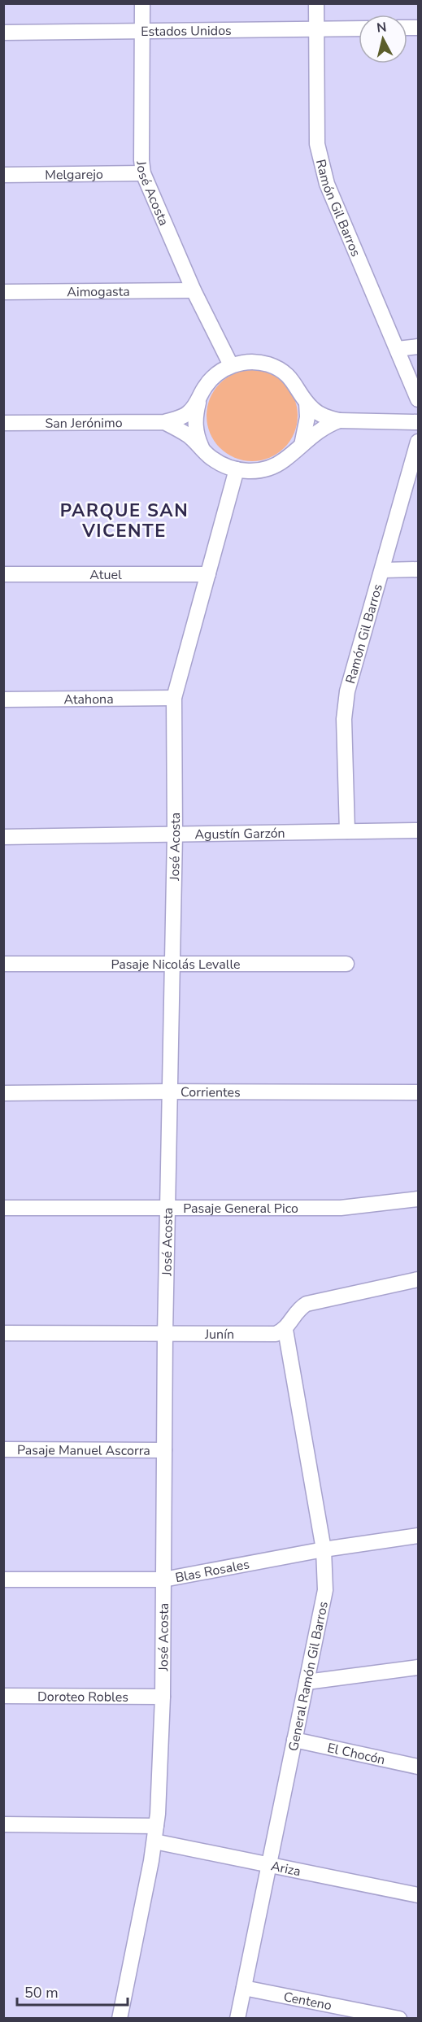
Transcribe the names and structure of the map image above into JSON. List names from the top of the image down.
{
  "streets": {
    "street": [
      "Estados Unidos",
      "Melgarejo",
      "José Acosta",
      "Ramón Gil Barros",
      "Aimogasta",
      "San Jerónimo",
      "Atuel",
      "Atahona",
      "Agustín Garzón",
      "Pasaje Nicolás Levalle",
      "Corrientes",
      "Pasaje General Pico",
      "Junín",
      "Pasaje Manuel Ascorra",
      "Blas Rosales",
      "General Ramón Gil Barros",
      "Doroteo Robles",
      "El Chocón",
      "Ariza",
      "Centeno"
    ]
  },
  "crossings": [
    ["Estados Unidos", "José Acosta"],
    ["Estados Unidos", "Ramón Gil Barros"],
    ["Melgarejo", "José Acosta"],
    ["José Acosta", "Aimogasta"],
    ["José Acosta", "Atuel"],
    ["José Acosta", "Atahona"],
    ["José Acosta", "Agustín Garzón"],
    ["José Acosta", "Pasaje Nicolás Levalle"],
    ["José Acosta", "Corrientes"],
    ["José Acosta", "Pasaje General Pico"],
    ["José Acosta", "Junín"],
    ["José Acosta", "Pasaje Manuel Ascorra"],
    ["José Acosta", "Blas Rosales"],
    ["José Acosta", "Doroteo Robles"],
    ["José Acosta", "Ariza"],
    ["Ramón Gil Barros", "Agustín Garzón"],
    ["Junín", "General Ramón Gil Barros"],
    ["Blas Rosales", "General Ramón Gil Barros"],
    ["General Ramón Gil Barros", "El Chocón"],
    ["General Ramón Gil Barros", "Ariza"],
    ["General Ramón Gil Barros", "Centeno"]
  ],
  "districts": ["PARQUE SAN VICENTE"],
  "scale_bar": "50 m",
  "north": "top"
}
